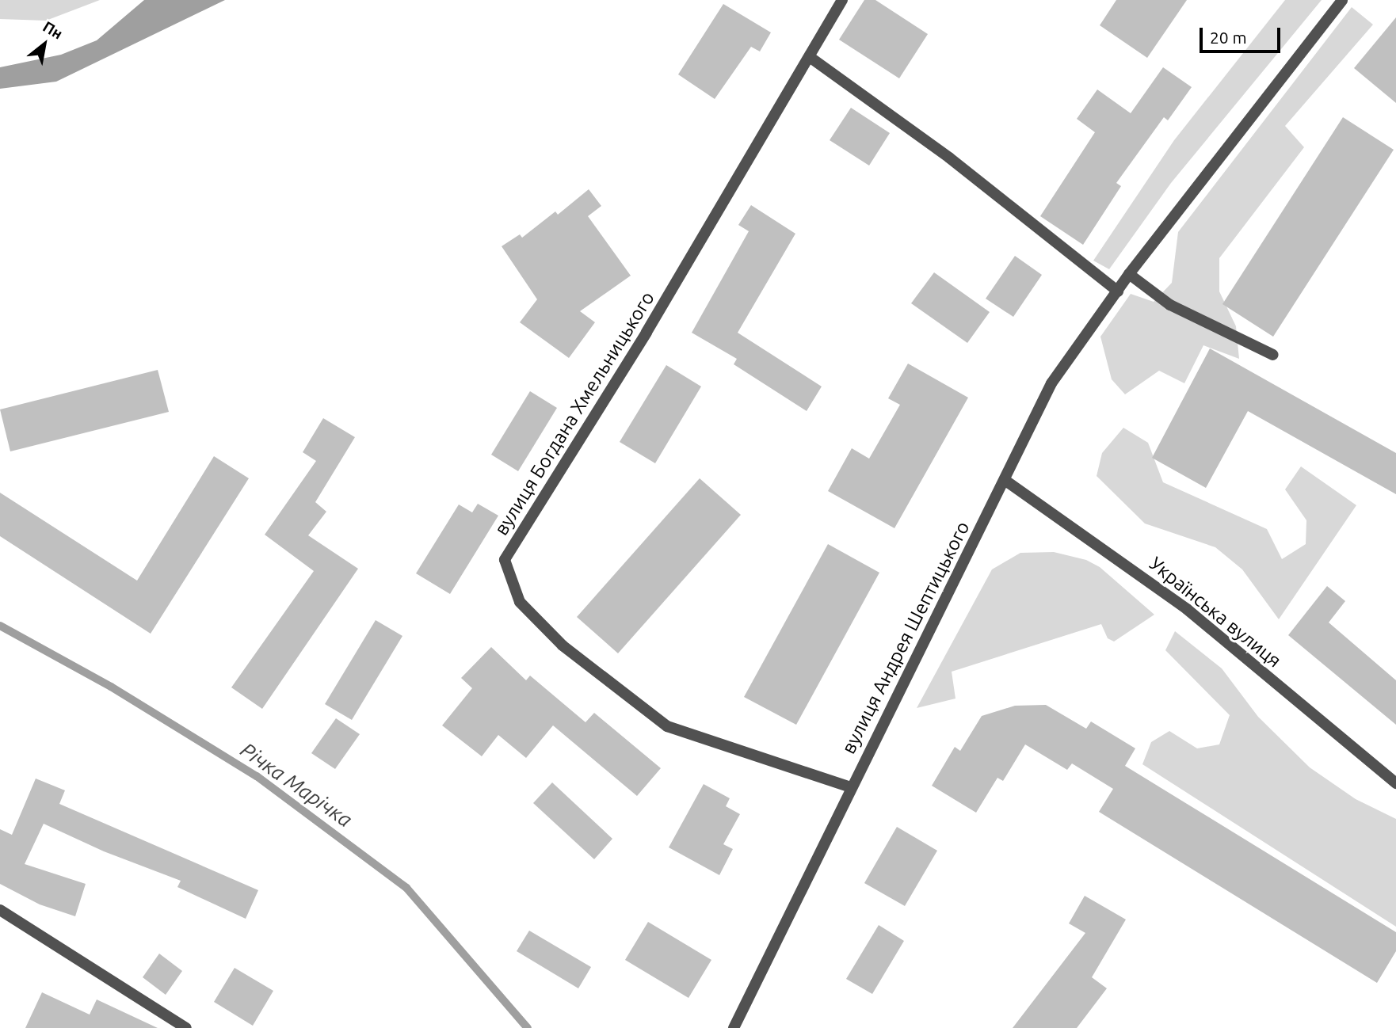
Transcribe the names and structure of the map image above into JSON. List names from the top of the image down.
{
  "streets": {
    "street": ["вулиця Богдана Хмельницького", "Українська вулиця", "вулиця Андрея Шептицького"]
  },
  "crossings": [
    ["вулиця Богдана Хмельницького", "вулиця Андрея Шептицького"],
    ["Українська вулиця", "вулиця Андрея Шептицького"]
  ],
  "water": ["Річка Марічка"],
  "scale_bar": "20 m",
  "north": "top right"
}
